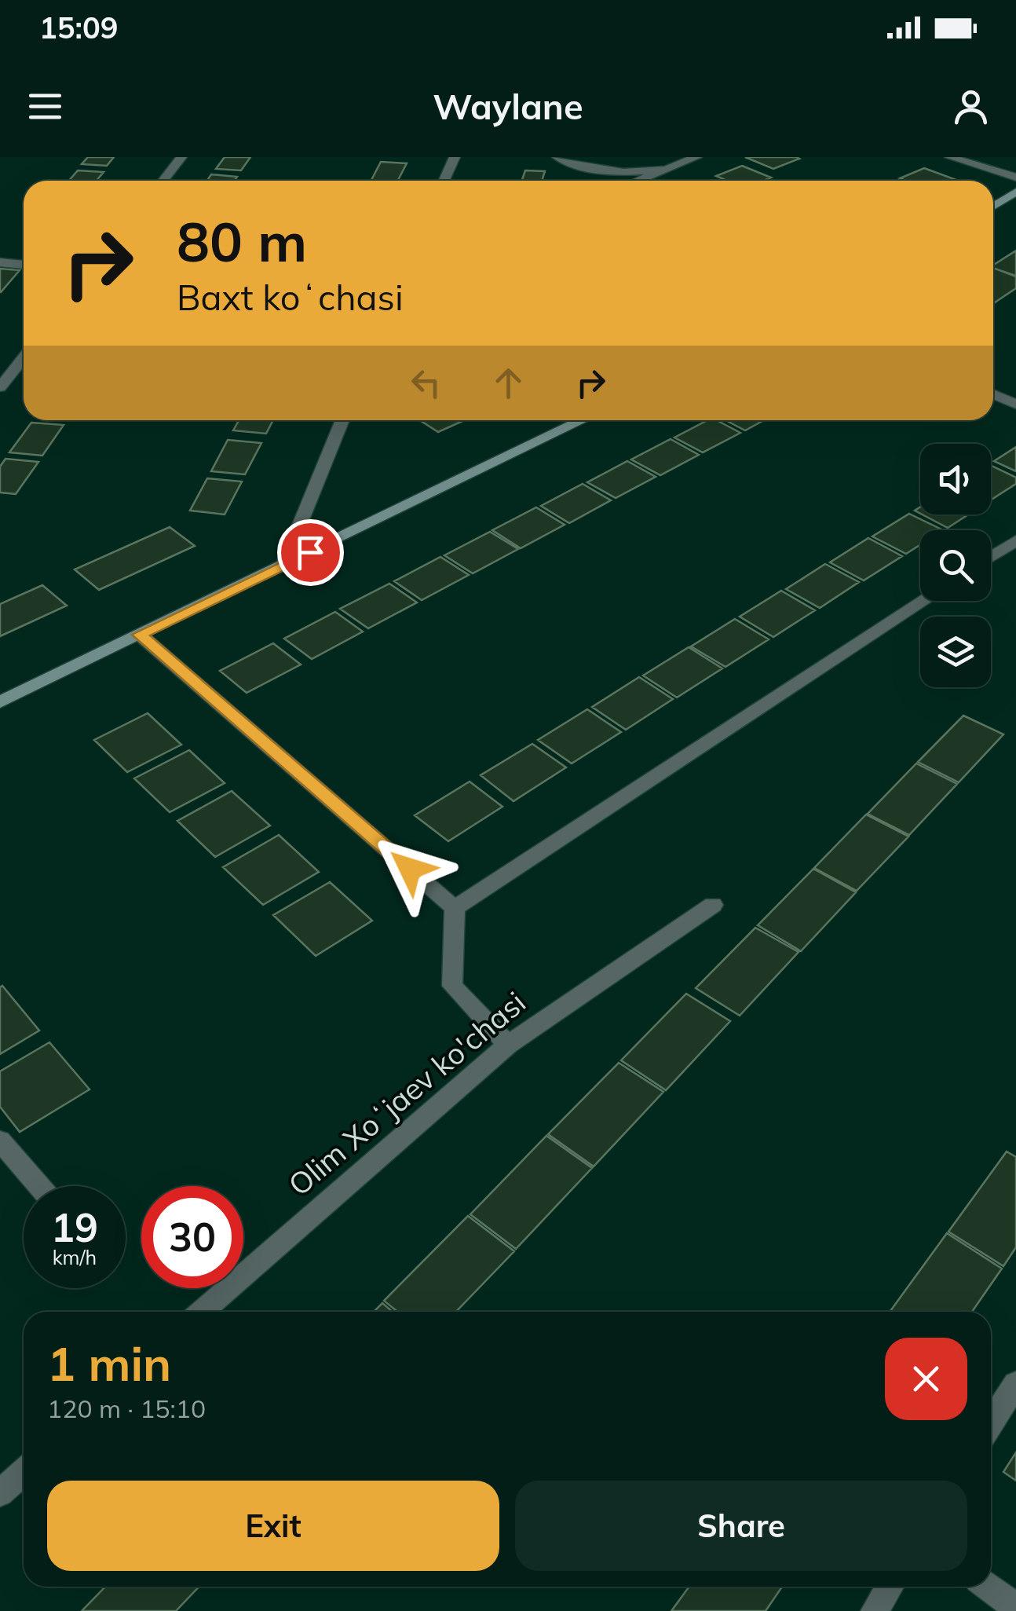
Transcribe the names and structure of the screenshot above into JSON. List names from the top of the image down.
{
  "streets": {
    "street": ["Olim Xoʻjaev ko'chasi"]
  },
  "page": {
    "status": "15:09",
    "header": "Waylane",
    "turn": ["80 m", "Baxt koʻchasi"],
    "speed": "19 km/h",
    "limit": "30",
    "heading": ["1 min", "120 m · 15:10"],
    "buttons": ["Exit", "Share"]
  }
}
